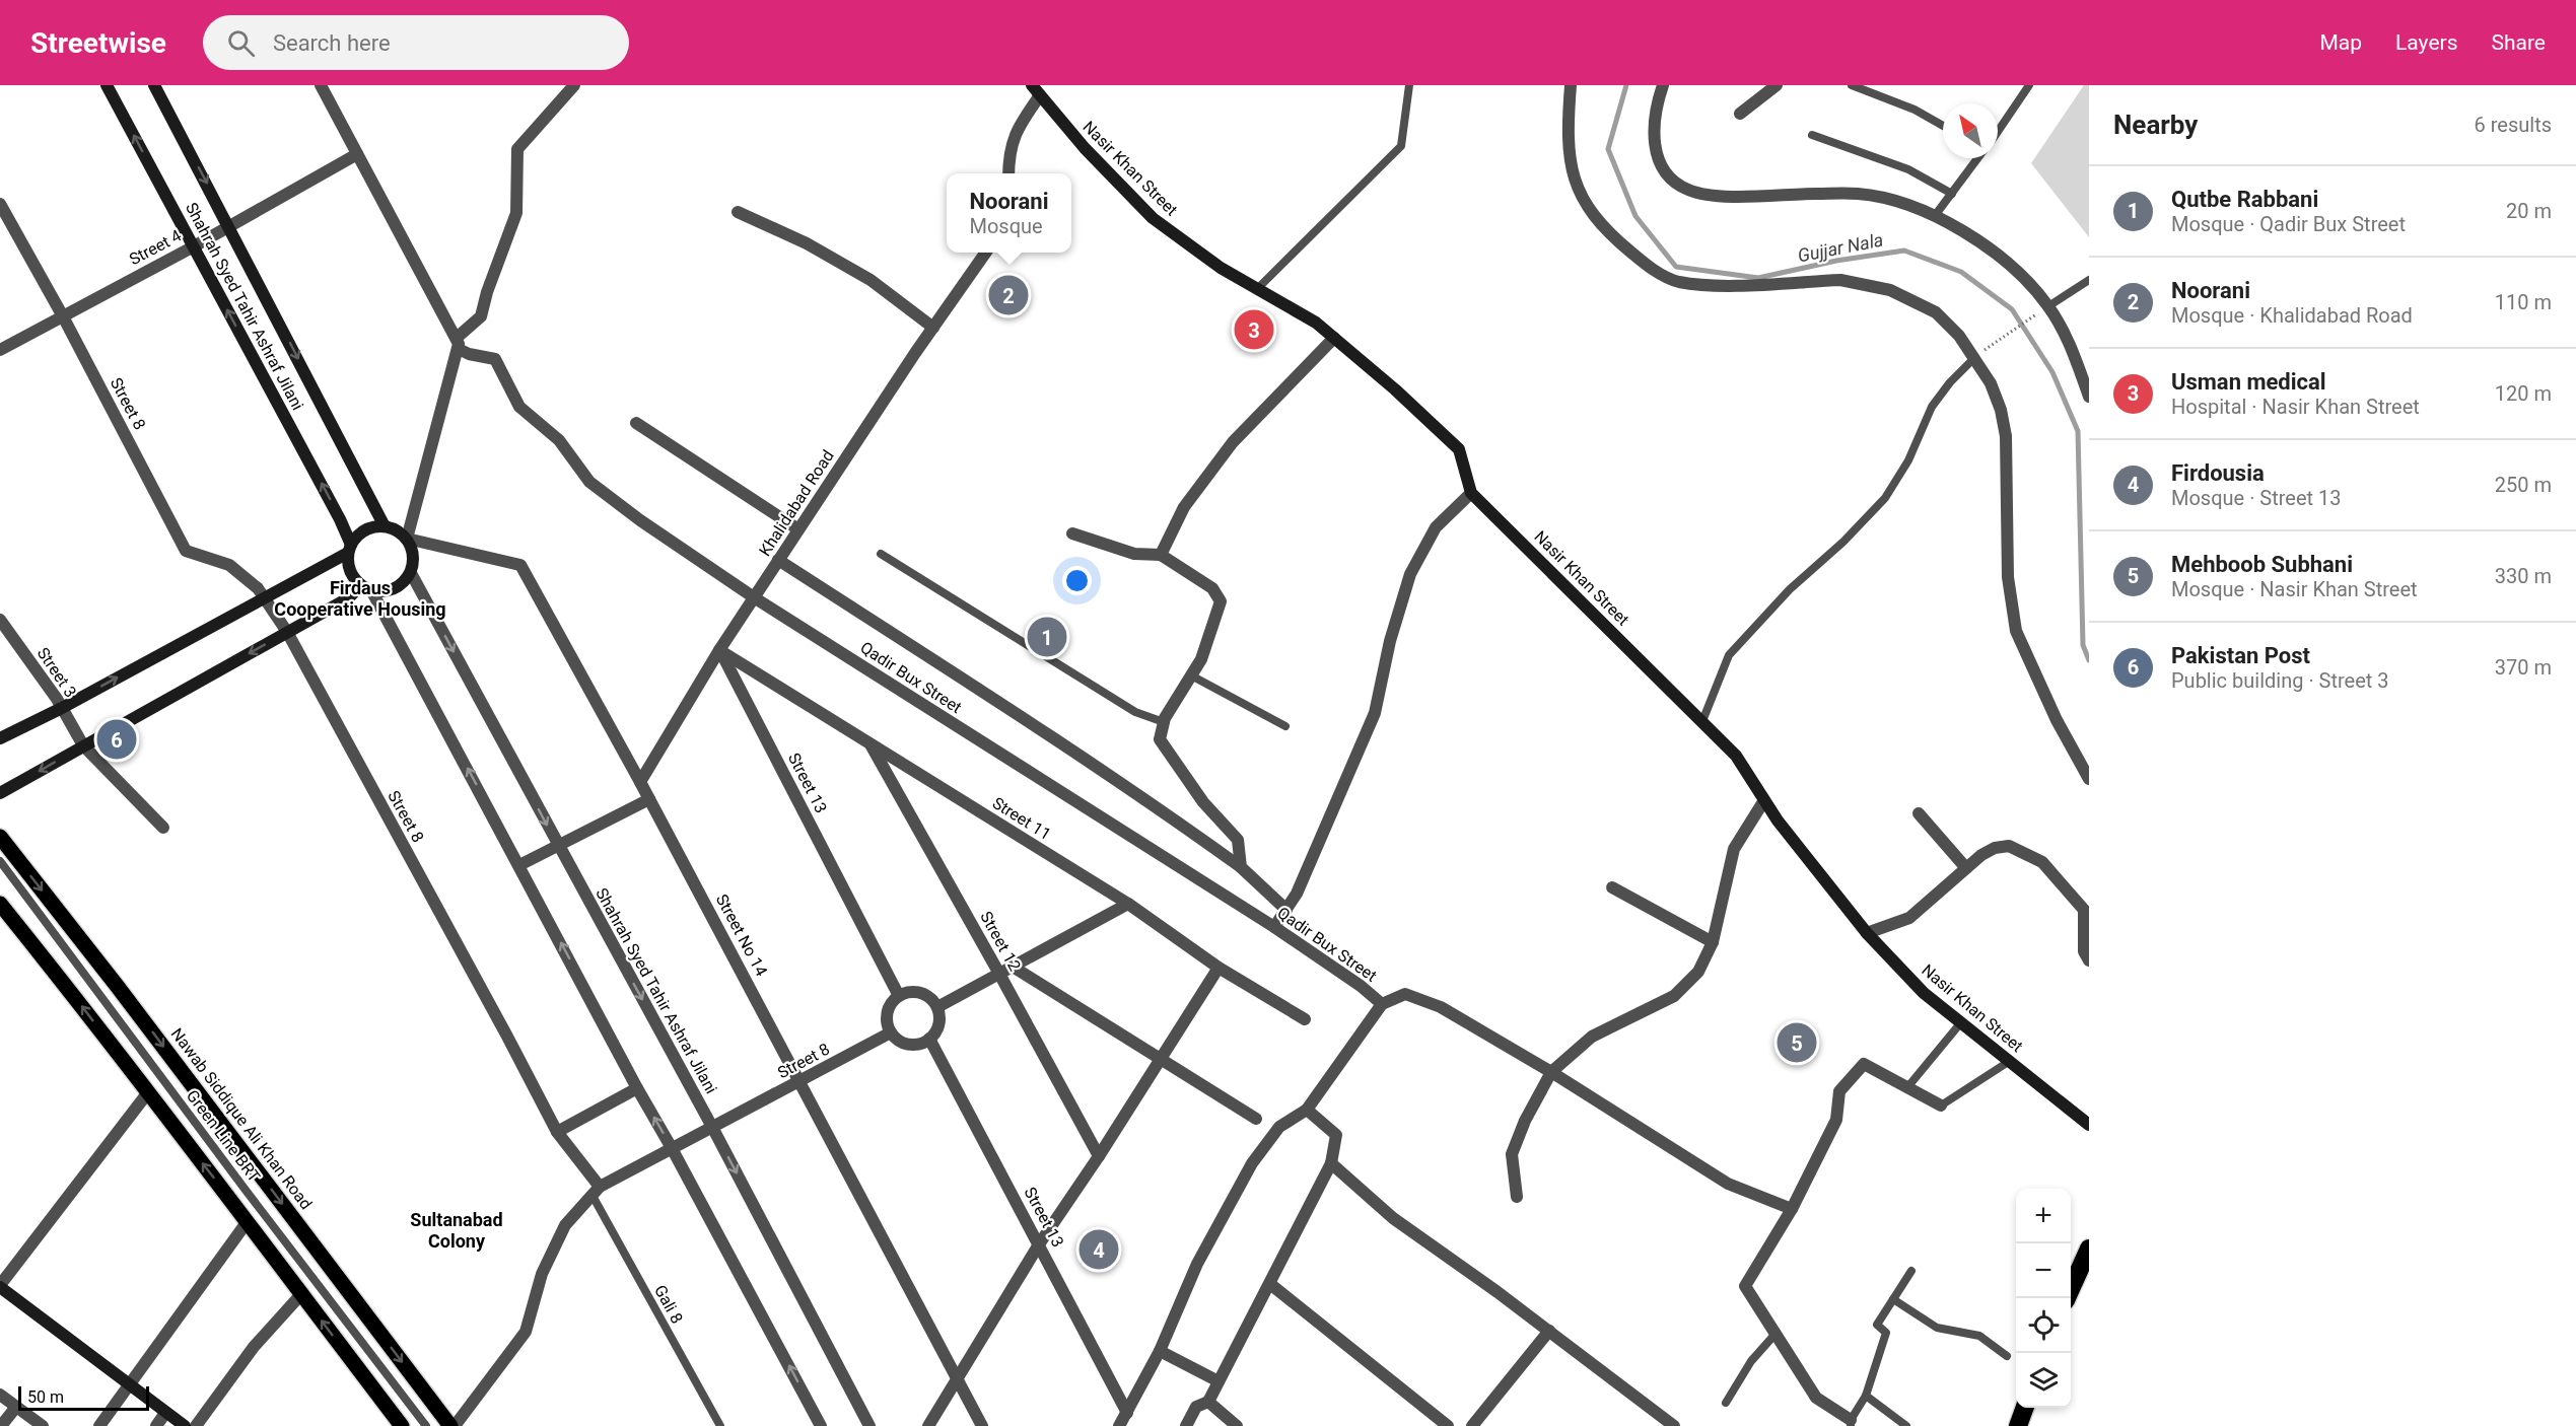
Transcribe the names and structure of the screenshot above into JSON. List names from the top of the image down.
{
  "streets": {
    "main road": ["Nawab Siddique Ali Khan Road"],
    "street": [
      "Nasir Khan Street",
      "Street 4",
      "Shahrah Syed Tahir Ashraf Jilani",
      "Street 8",
      "Khalidabad Road",
      "Street 3",
      "Qadir Bux Street",
      "Street 13",
      "Street 11",
      "Street No 14",
      "Street 12"
    ],
    "lane": ["Green Line BRT", "Gali 8"]
  },
  "crossings": [
    ["Street 4", "Shahrah Syed Tahir Ashraf Jilani"],
    ["Street 4", "Street 8"],
    ["Shahrah Syed Tahir Ashraf Jilani", "Street 8"],
    ["Shahrah Syed Tahir Ashraf Jilani", "Street No 14"],
    ["Street 8", "Street 13"],
    ["Street 8", "Street No 14"],
    ["Street 8", "Gali 8"],
    ["Khalidabad Road", "Qadir Bux Street"],
    ["Khalidabad Road", "Street 13"],
    ["Khalidabad Road", "Street 11"],
    ["Khalidabad Road", "Street No 14"],
    ["Street 13", "Street 11"],
    ["Street 11", "Street 12"]
  ],
  "districts": ["Firdaus Cooperative Housing", "Sultanabad Colony"],
  "water": ["Gujjar Nala"],
  "scale_bar": "50 m",
  "north": "top left",
  "page": {
    "header": "Streetwise",
    "search": "Search here",
    "nav": ["Map", "Layers", "Share"],
    "heading": ["Nearby", "6 results"],
    "list": [
      {
        "mark": "1",
        "name": "Qutbe Rabbani",
        "note": "Mosque · Qadir Bux Street",
        "value": "20 m"
      },
      {
        "mark": "2",
        "name": "Noorani",
        "note": "Mosque · Khalidabad Road",
        "value": "110 m"
      },
      {
        "mark": "3",
        "name": "Usman medical",
        "note": "Hospital · Nasir Khan Street",
        "value": "120 m"
      },
      {
        "mark": "4",
        "name": "Firdousia",
        "note": "Mosque · Street 13",
        "value": "250 m"
      },
      {
        "mark": "5",
        "name": "Mehboob Subhani",
        "note": "Mosque · Nasir Khan Street",
        "value": "330 m"
      },
      {
        "mark": "6",
        "name": "Pakistan Post",
        "note": "Public building · Street 3",
        "value": "370 m"
      }
    ],
    "popup": ["Noorani", "Mosque"],
    "pins": [
      "2",
      "3",
      "1",
      "6",
      "5",
      "4"
    ],
    "map_buttons": ["+", "−"],
    "scale": "50 m"
  }
}
